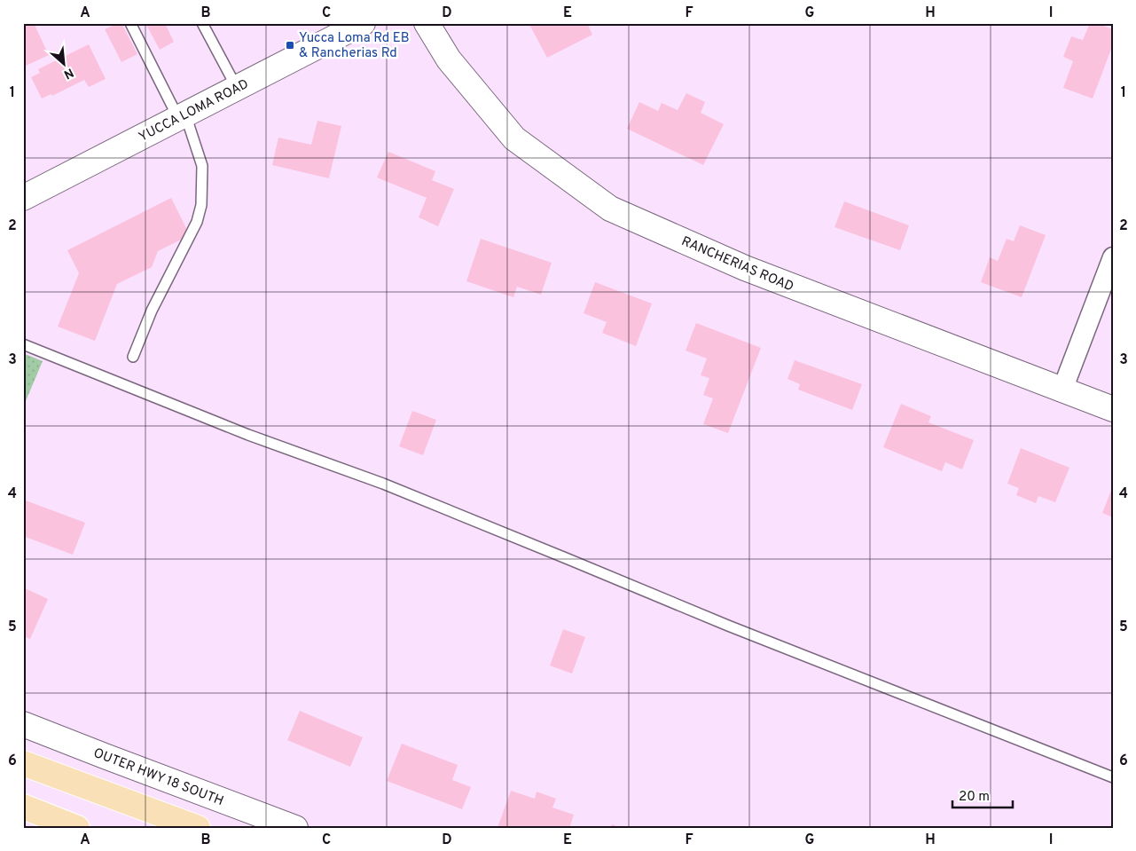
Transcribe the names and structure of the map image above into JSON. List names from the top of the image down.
{
  "streets": {
    "street": ["YUCCA LOMA ROAD", "RANCHERIAS ROAD", "OUTER HWY 18 SOUTH"]
  },
  "places": {
    "transit": ["Yucca Loma Rd EB & Rancherias Rd"]
  },
  "scale_bar": "20 m",
  "north": "bottom right",
  "grid": {
    "columns": [
      "A",
      "B",
      "C",
      "D",
      "E",
      "F",
      "G",
      "H",
      "I"
    ],
    "rows": [
      "1",
      "2",
      "3",
      "4",
      "5",
      "6"
    ]
  }
}
